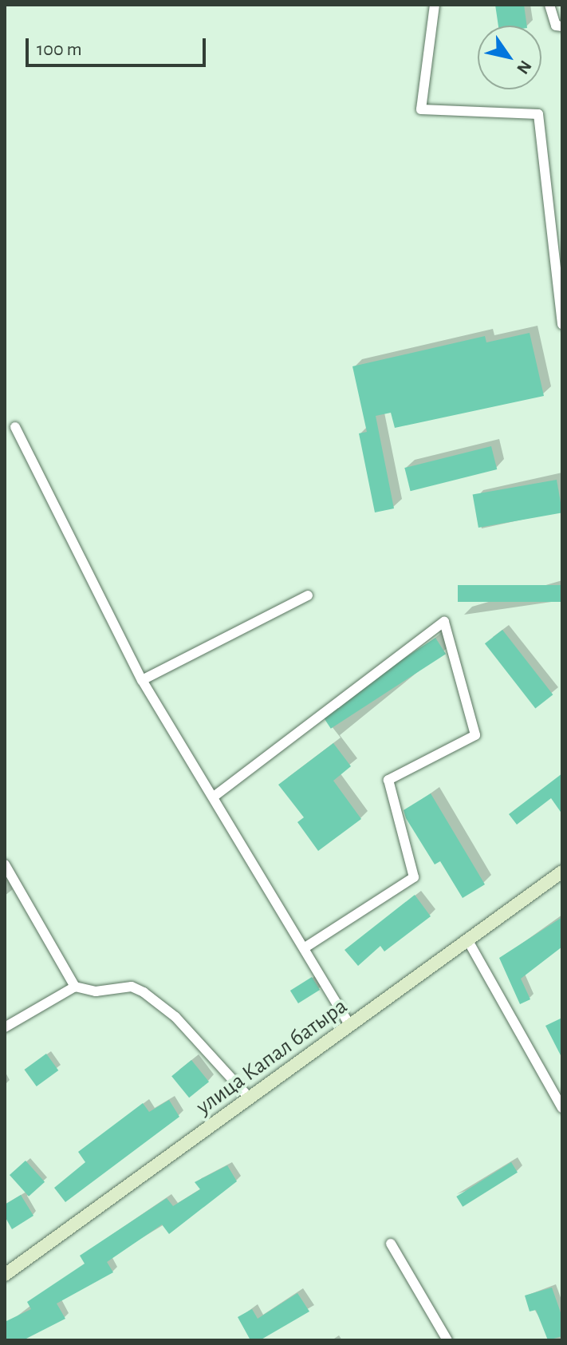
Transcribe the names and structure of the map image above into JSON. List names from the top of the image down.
{
  "streets": {
    "main road": ["улица Капал батыра"]
  },
  "scale_bar": "100 m",
  "north": "bottom right"
}
